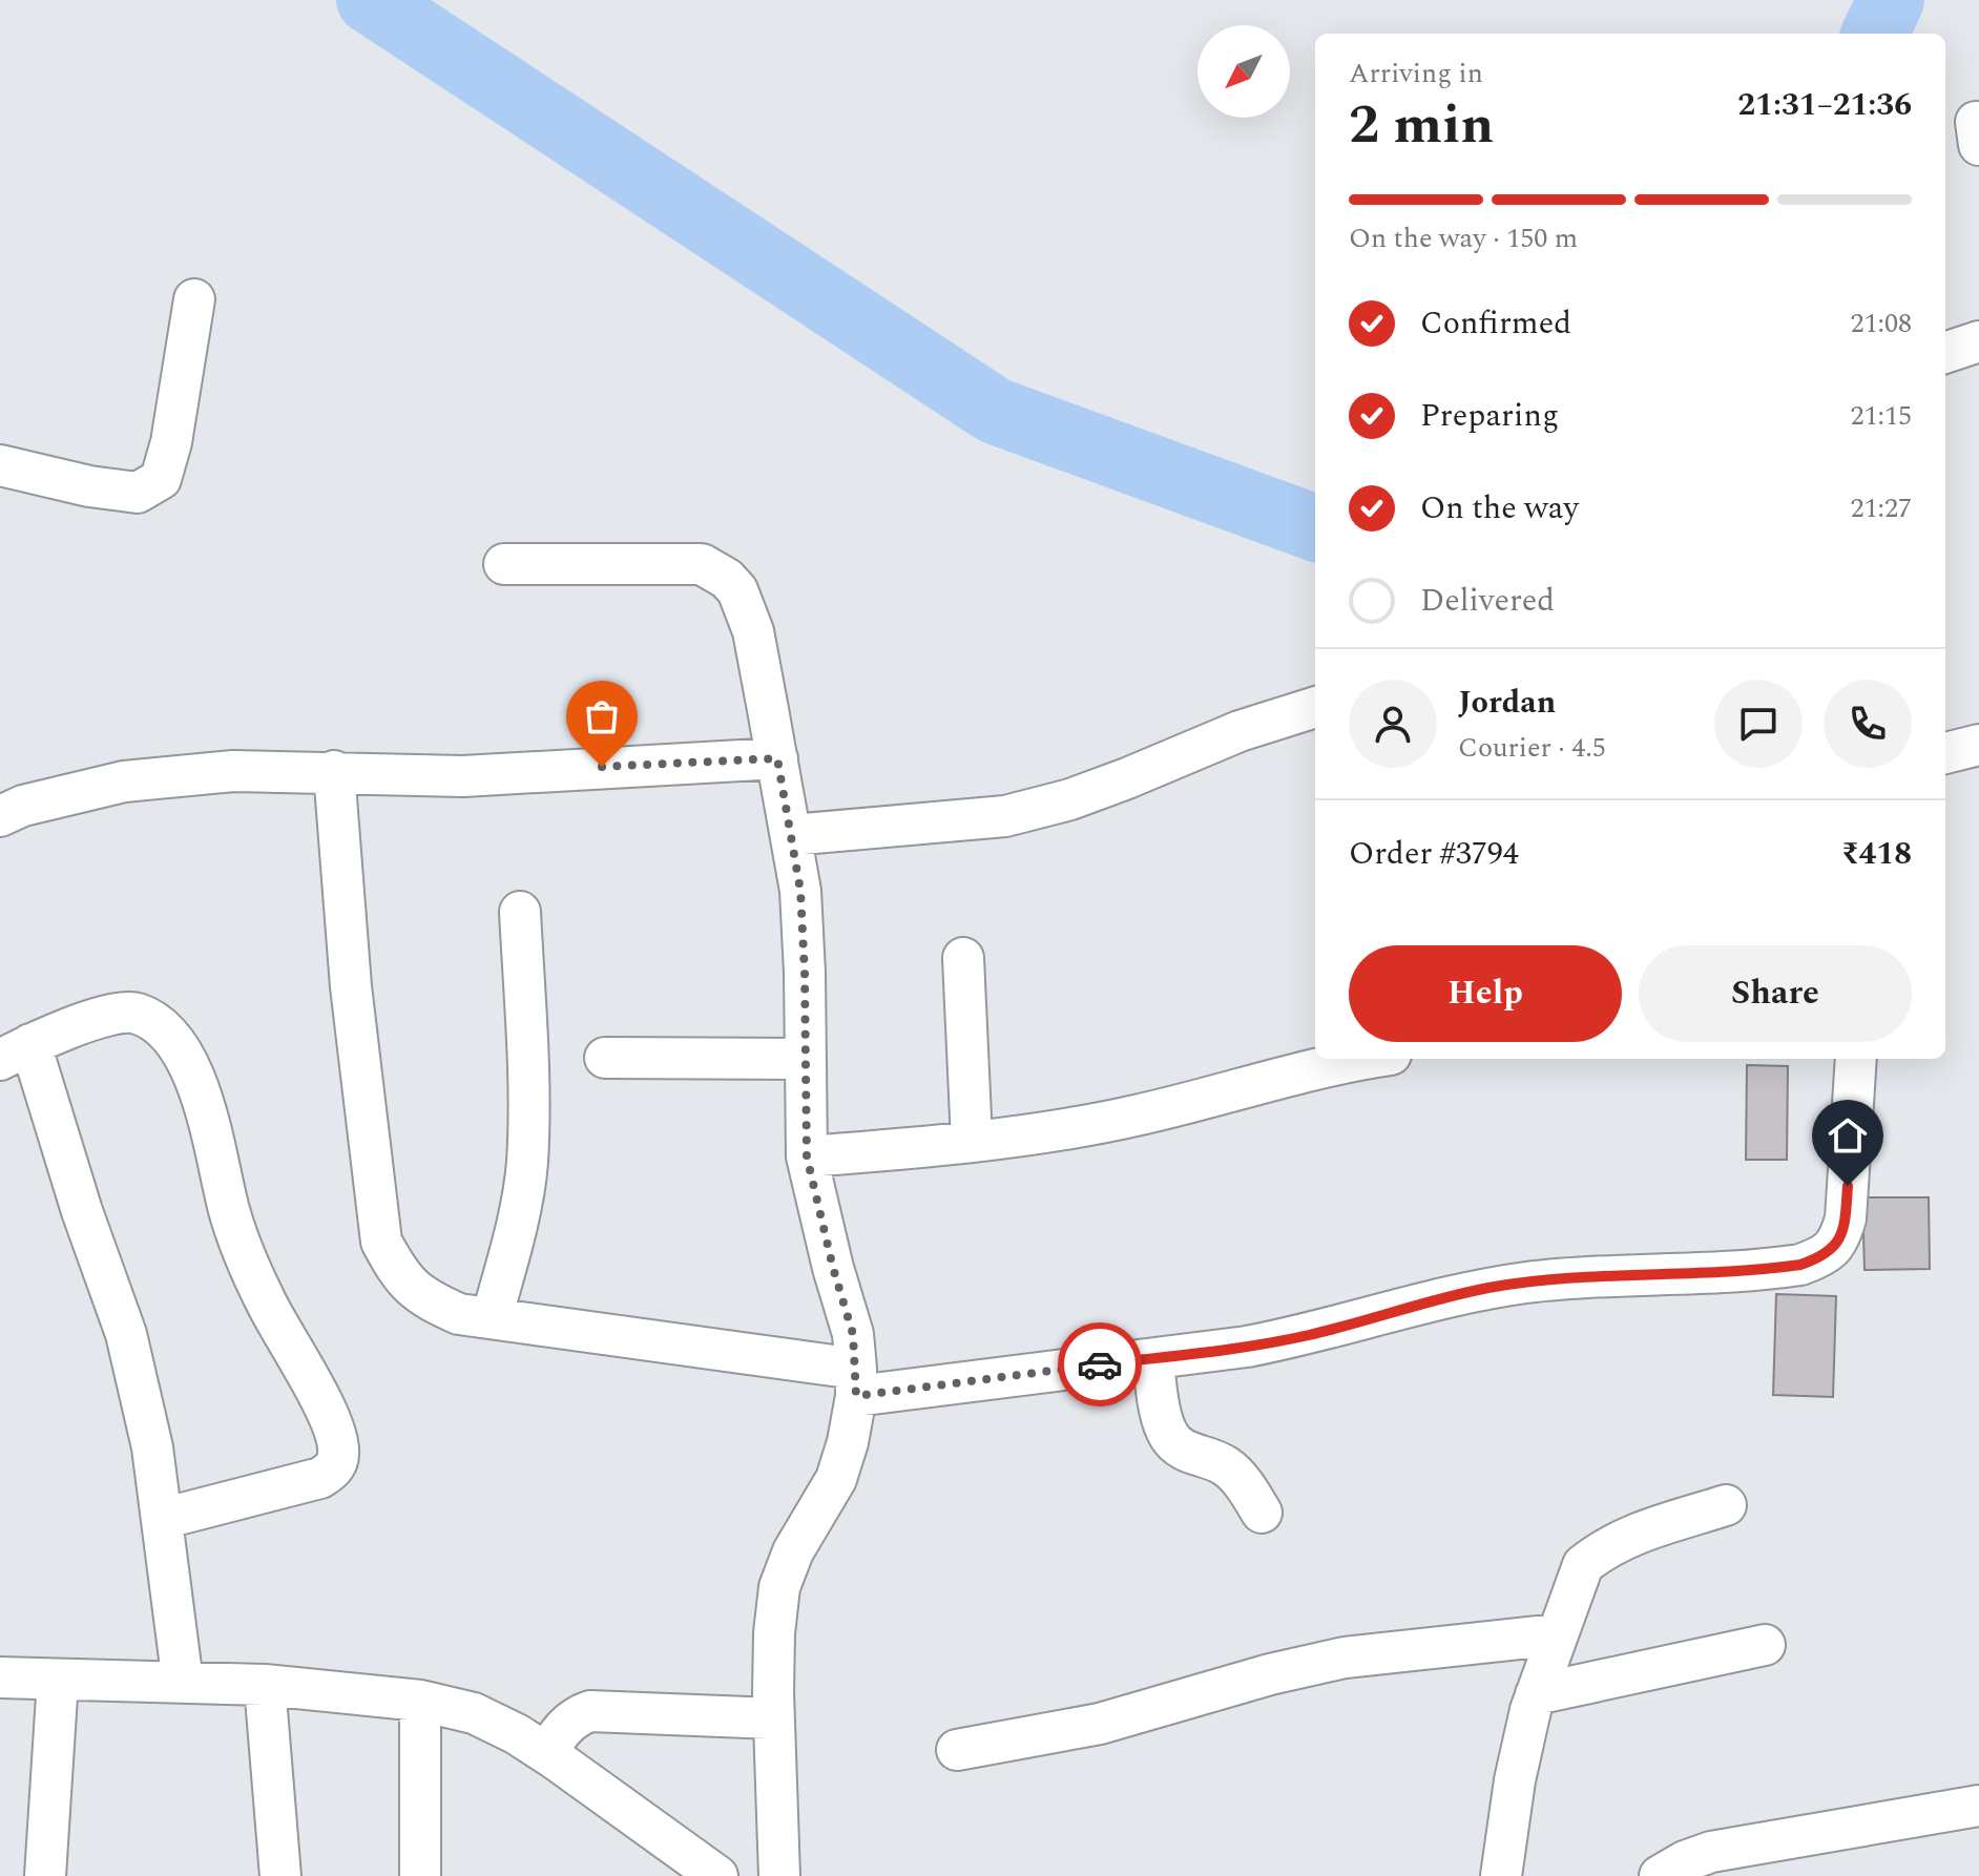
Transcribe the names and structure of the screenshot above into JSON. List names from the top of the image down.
{
  "north": "bottom left",
  "page": {
    "heading": ["2 min", "Arriving in", "21:31–21:36"],
    "panel": [
      "Jordan",
      "Courier · 4.5",
      "Order #3794",
      "₹418"
    ],
    "bar": "On the way · 150 m",
    "list": [
      ["Confirmed", "21:08"],
      ["Preparing", "21:15"],
      ["On the way", "21:27"],
      "Delivered"
    ],
    "buttons": ["Help", "Share"]
  }
}
